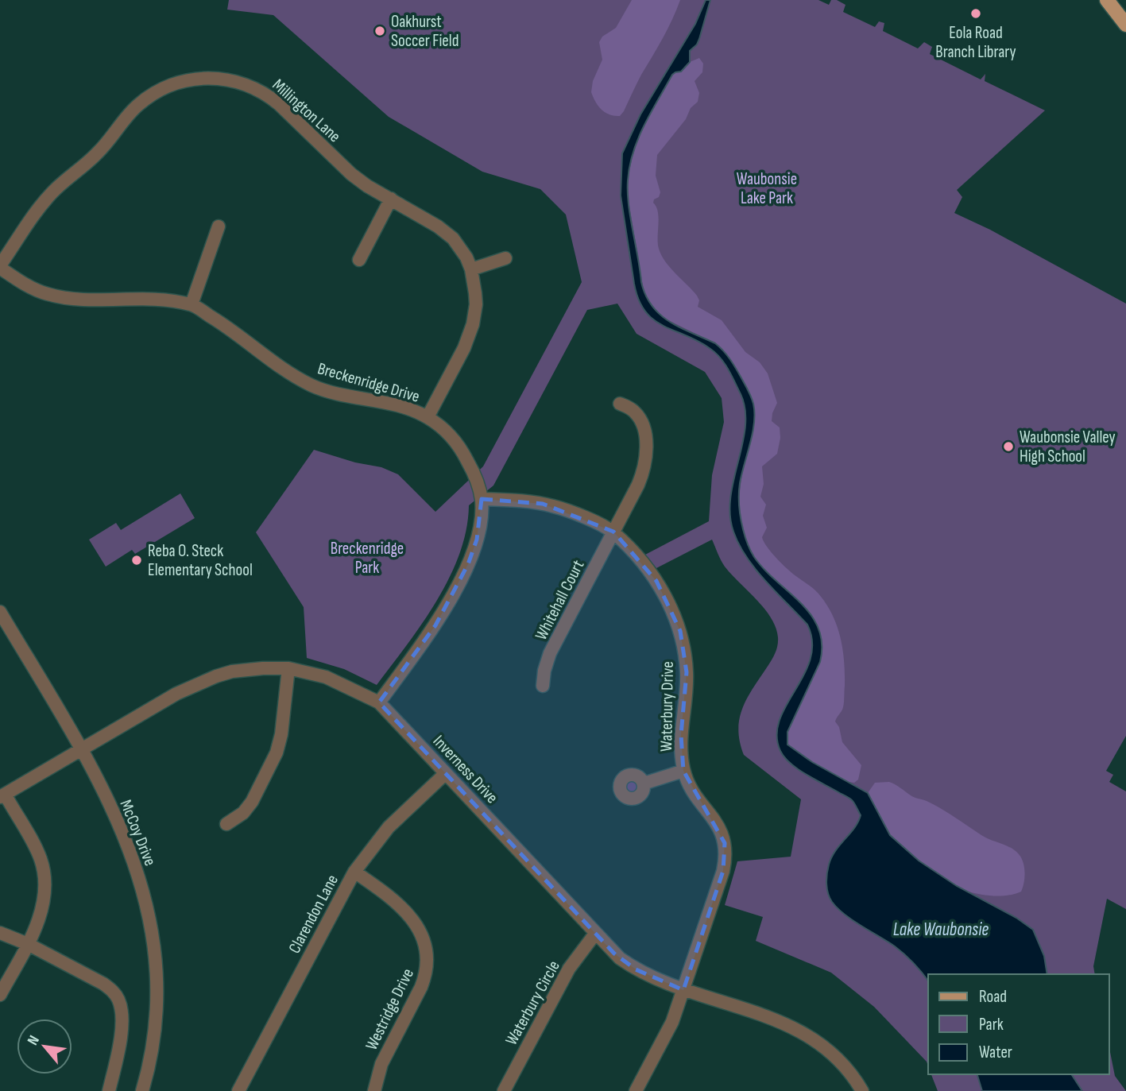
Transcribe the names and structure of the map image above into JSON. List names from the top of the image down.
{
  "streets": {
    "street": [
      "Millington Lane",
      "Breckenridge Drive",
      "Whitehall Court",
      "Waterbury Drive",
      "Inverness Drive",
      "McCoy Drive",
      "Clarendon Lane",
      "Waterbury Circle",
      "Westridge Drive"
    ]
  },
  "crossings": [
    ["Millington Lane", "Breckenridge Drive"],
    ["Breckenridge Drive", "Waterbury Drive"],
    ["Breckenridge Drive", "Inverness Drive"],
    ["Whitehall Court", "Waterbury Drive"],
    ["Waterbury Drive", "Inverness Drive"],
    ["Inverness Drive", "McCoy Drive"],
    ["Inverness Drive", "Clarendon Lane"],
    ["Inverness Drive", "Waterbury Circle"],
    ["Clarendon Lane", "Westridge Drive"]
  ],
  "water": ["Lake Waubonsie"],
  "parks": ["Waubonsie Lake Park", "Breckenridge Park"],
  "places": [
    "Eola Road Branch Library",
    "Oakhurst Soccer Field",
    "Waubonsie Valley High School",
    "Reba O. Steck Elementary School"
  ],
  "legend": ["Road", "Park", "Water"],
  "north": "top left"
}
